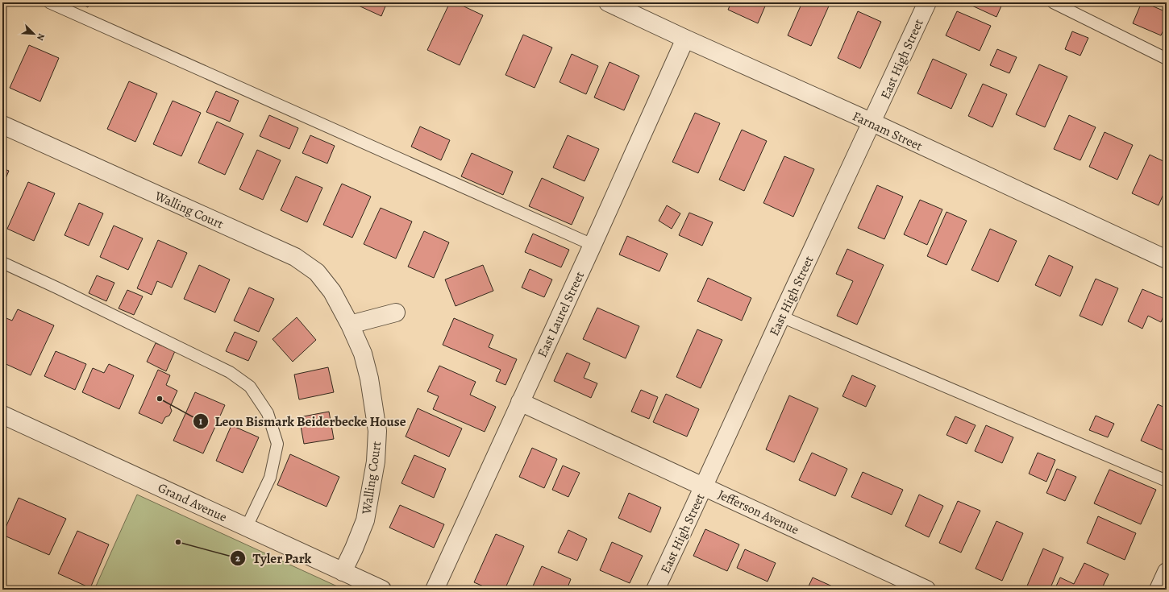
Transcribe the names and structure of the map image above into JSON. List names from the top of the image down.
{
  "streets": {
    "street": [
      "East High Street",
      "Farnam Street",
      "Walling Court",
      "East Laurel Street",
      "Grand Avenue",
      "Jefferson Avenue"
    ]
  },
  "crossings": [
    ["East High Street", "Farnam Street"],
    ["East High Street", "Jefferson Avenue"],
    ["Farnam Street", "East Laurel Street"],
    ["Walling Court", "Grand Avenue"],
    ["East Laurel Street", "Jefferson Avenue"]
  ],
  "places": ["Leon Bismark Beiderbecke House", "Tyler Park"],
  "north": "bottom right"
}
